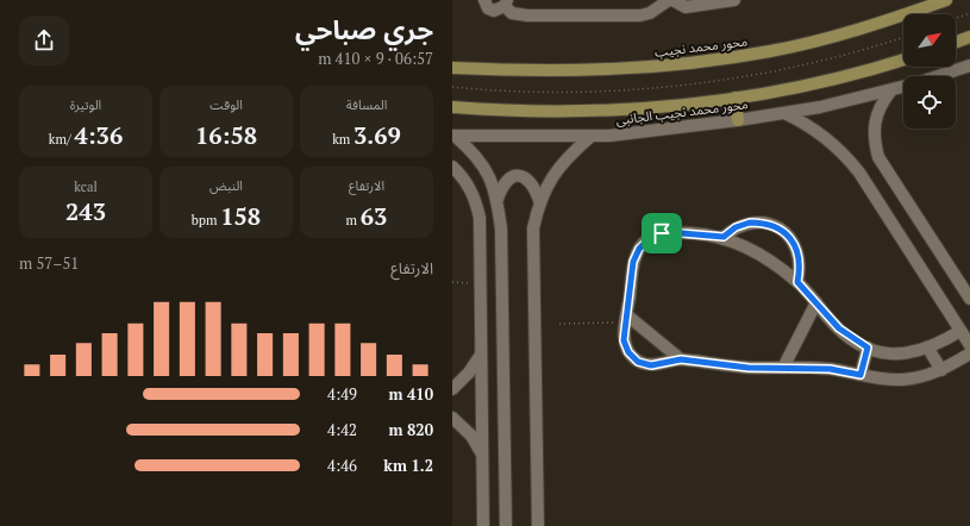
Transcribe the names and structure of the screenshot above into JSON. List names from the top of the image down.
{
  "streets": {
    "main road": ["محور محمد نجيب"],
    "street": ["محور محمد نجيب الجانبى"]
  },
  "north": "top right",
  "page": {
    "heading": ["جري صباحي", "06:57 · 9 × 410 m"],
    "stats": [
      ["المسافة", "3.69 km"],
      ["الوقت", "16:58"],
      ["الوتيرة", "4:36 /km"],
      ["الارتفاع", "63 m"],
      ["النبض", "158 bpm"],
      ["kcal", "243"]
    ],
    "chart": ["الارتفاع", "51–57 m"],
    "list": [
      {
        "name": "410 m",
        "note": "4:49"
      },
      {
        "name": "820 m",
        "note": "4:42"
      },
      {
        "name": "1.2 km",
        "note": "4:46"
      }
    ]
  }
}
